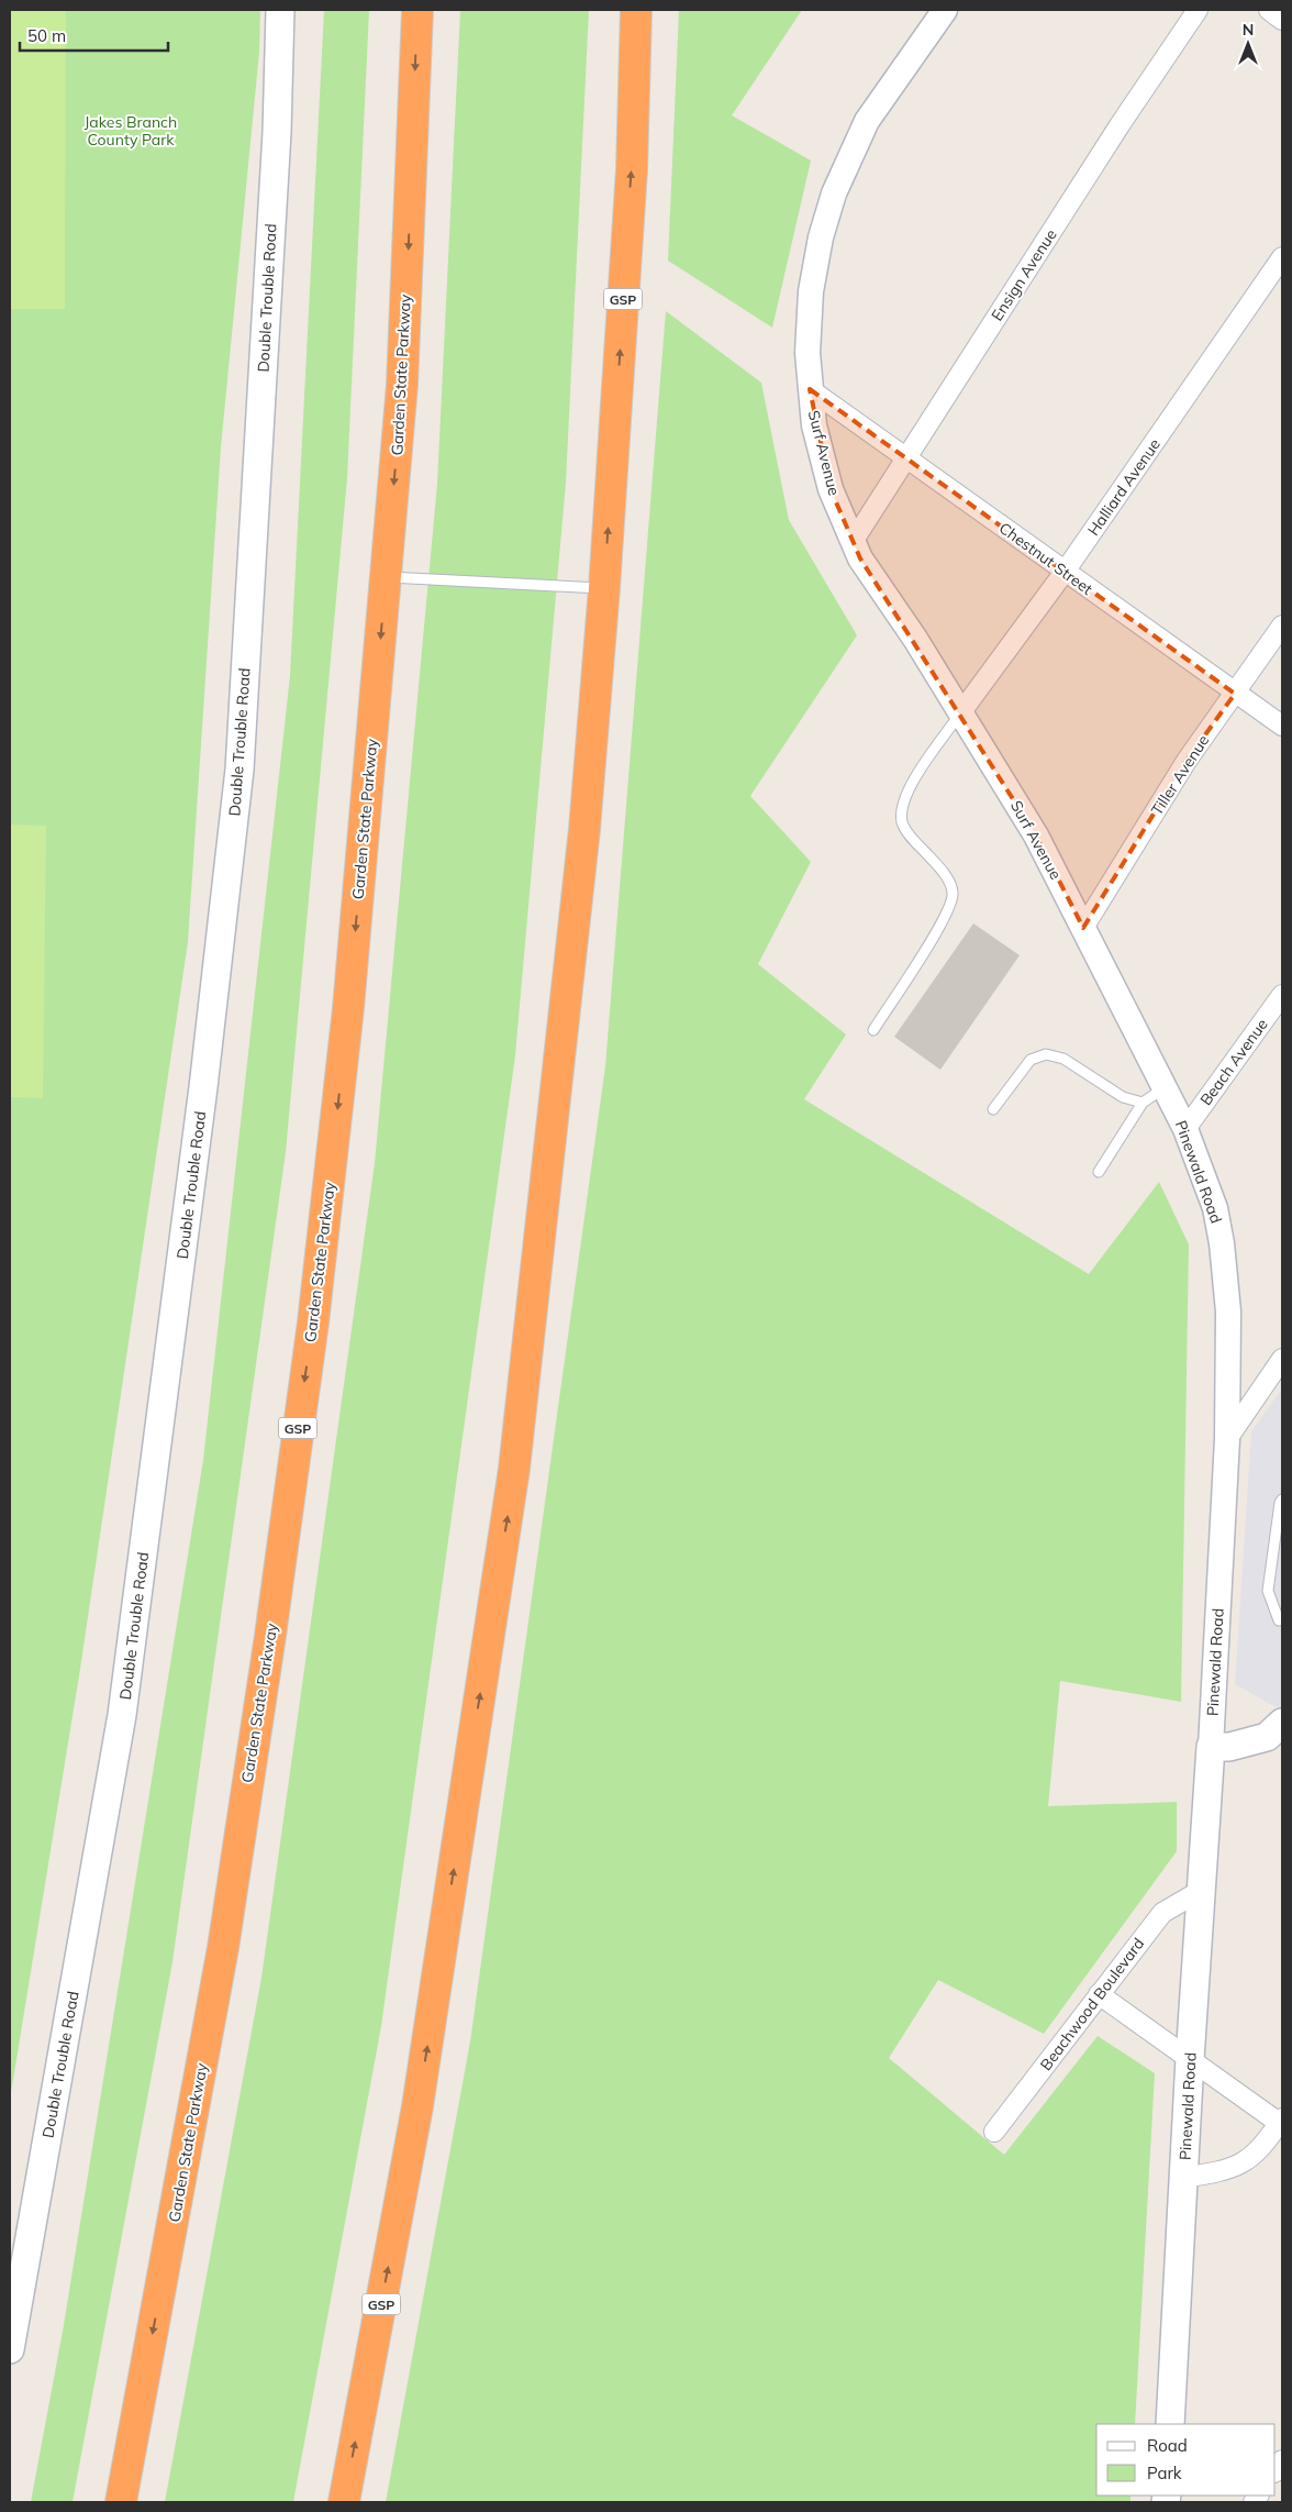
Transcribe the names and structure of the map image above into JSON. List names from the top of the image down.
{
  "streets": {
    "highway": ["GSP", "Garden State Parkway"],
    "main road": ["Double Trouble Road", "Pinewald Road"],
    "street": [
      "Ensign Avenue",
      "Surf Avenue",
      "Halliard Avenue",
      "Chestnut Street",
      "Tiller Avenue",
      "Beach Avenue",
      "Beachwood Boulevard"
    ]
  },
  "crossings": [
    ["Ensign Avenue", "Surf Avenue"],
    ["Ensign Avenue", "Chestnut Street"],
    ["Surf Avenue", "Halliard Avenue"],
    ["Surf Avenue", "Chestnut Street"],
    ["Surf Avenue", "Tiller Avenue"],
    ["Surf Avenue", "Pinewald Road"],
    ["Halliard Avenue", "Chestnut Street"],
    ["Chestnut Street", "Tiller Avenue"],
    ["Tiller Avenue", "Pinewald Road"],
    ["Beach Avenue", "Pinewald Road"],
    ["Pinewald Road", "Beachwood Boulevard"]
  ],
  "parks": ["Jakes Branch County Park"],
  "legend": ["Road", "Park"],
  "scale_bar": "50 m",
  "north": "top"
}
